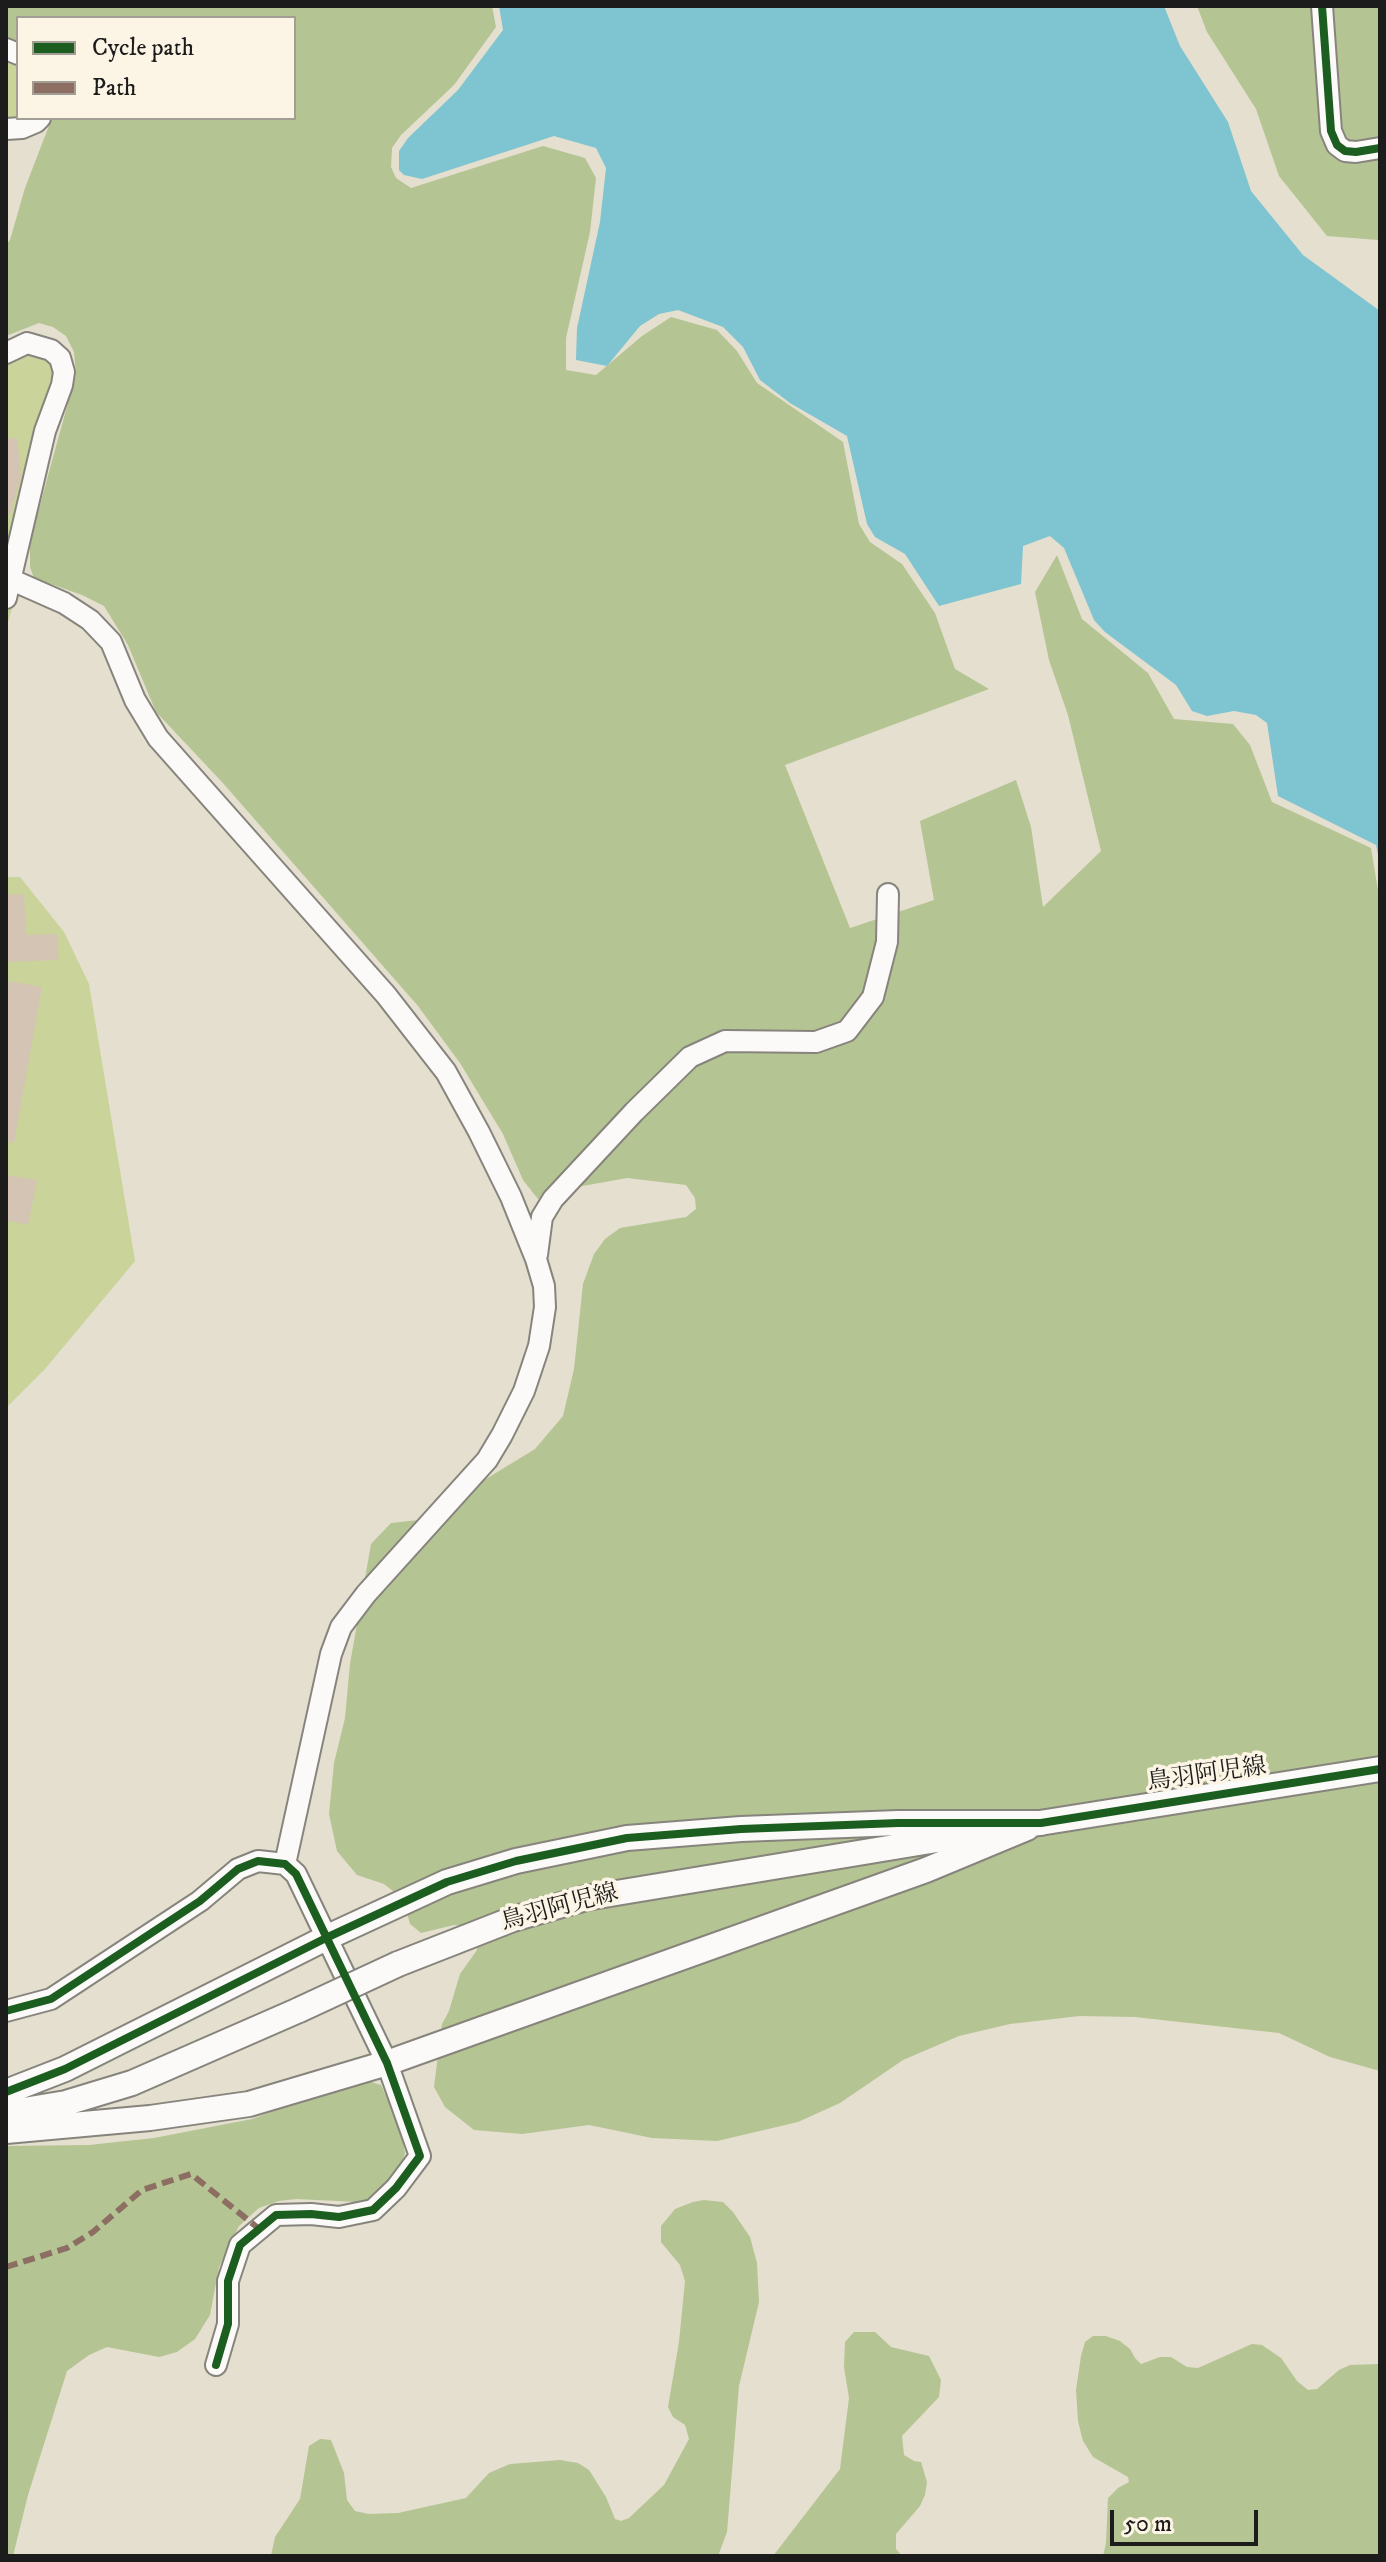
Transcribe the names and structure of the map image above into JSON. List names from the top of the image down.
{
  "streets": {
    "main road": ["鳥羽阿児線"]
  },
  "legend": ["Cycle path", "Path"],
  "scale_bar": "50 m"
}
